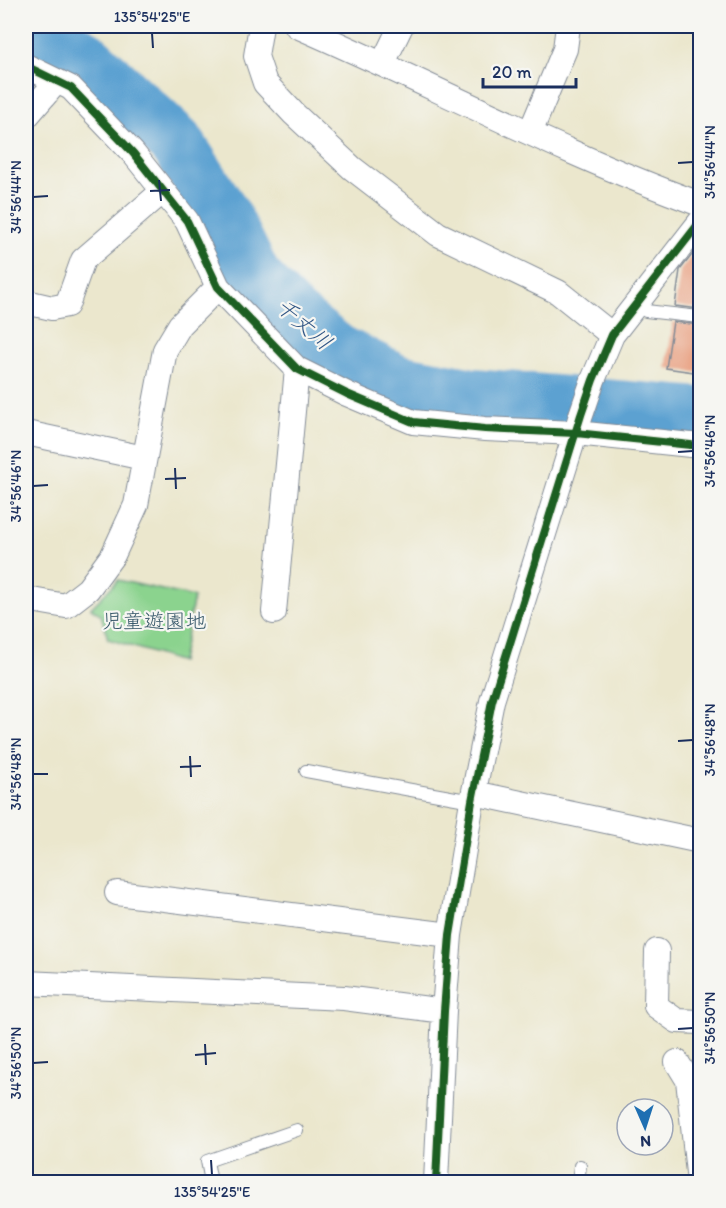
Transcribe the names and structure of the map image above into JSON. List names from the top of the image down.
{
  "water": ["千丈川"],
  "parks": ["児童遊園地"],
  "scale_bar": "20 m",
  "north": "bottom",
  "coordinates": [
    "135°54'25\"E",
    "34°56'44\"N",
    "34°56'46\"N",
    "34°56'48\"N",
    "34°56'50\"N"
  ]
}
